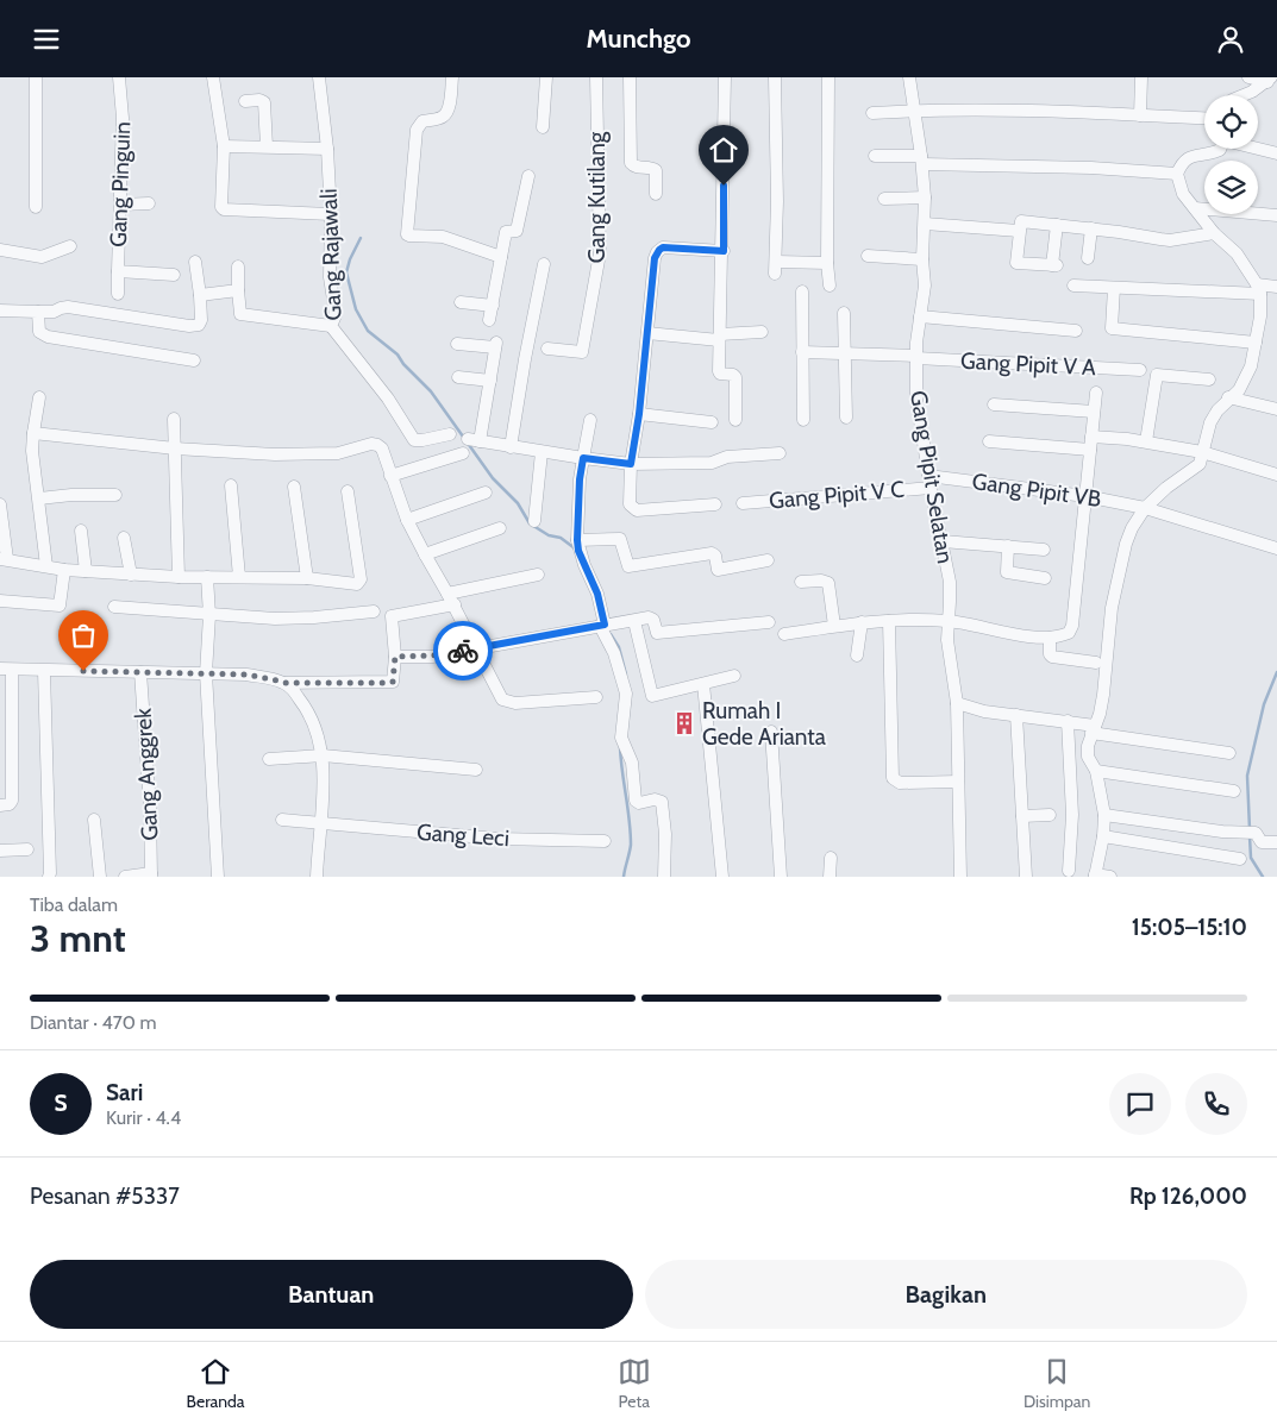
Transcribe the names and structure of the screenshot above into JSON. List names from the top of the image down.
{
  "streets": {
    "street": [
      "Gang Pinguin",
      "Gang Kutilang",
      "Gang Rajawali",
      "Gang Pipit V A",
      "Gang Pipit Selatan",
      "Gang Pipit VB",
      "Gang Pipit V C",
      "Gang Anggrek",
      "Gang Leci"
    ]
  },
  "crossings": [
    ["Gang Pipit V A", "Gang Pipit Selatan"],
    ["Gang Pipit Selatan", "Gang Pipit VB"],
    ["Gang Pipit Selatan", "Gang Pipit V C"],
    ["Gang Pipit VB", "Gang Pipit V C"]
  ],
  "places": {
    "building": ["Rumah I Gede Arianta"]
  },
  "page": {
    "header": "Munchgo",
    "heading": ["3 mnt", "Tiba dalam", "15:05–15:10"],
    "panel": [
      "Sari",
      "Kurir · 4.4",
      "Pesanan #5337",
      "Rp 126,000"
    ],
    "bar": "Diantar · 470 m",
    "round": "S",
    "buttons": ["Bantuan", "Bagikan"],
    "tabs": ["Beranda", "Peta", "Disimpan"]
  }
}
